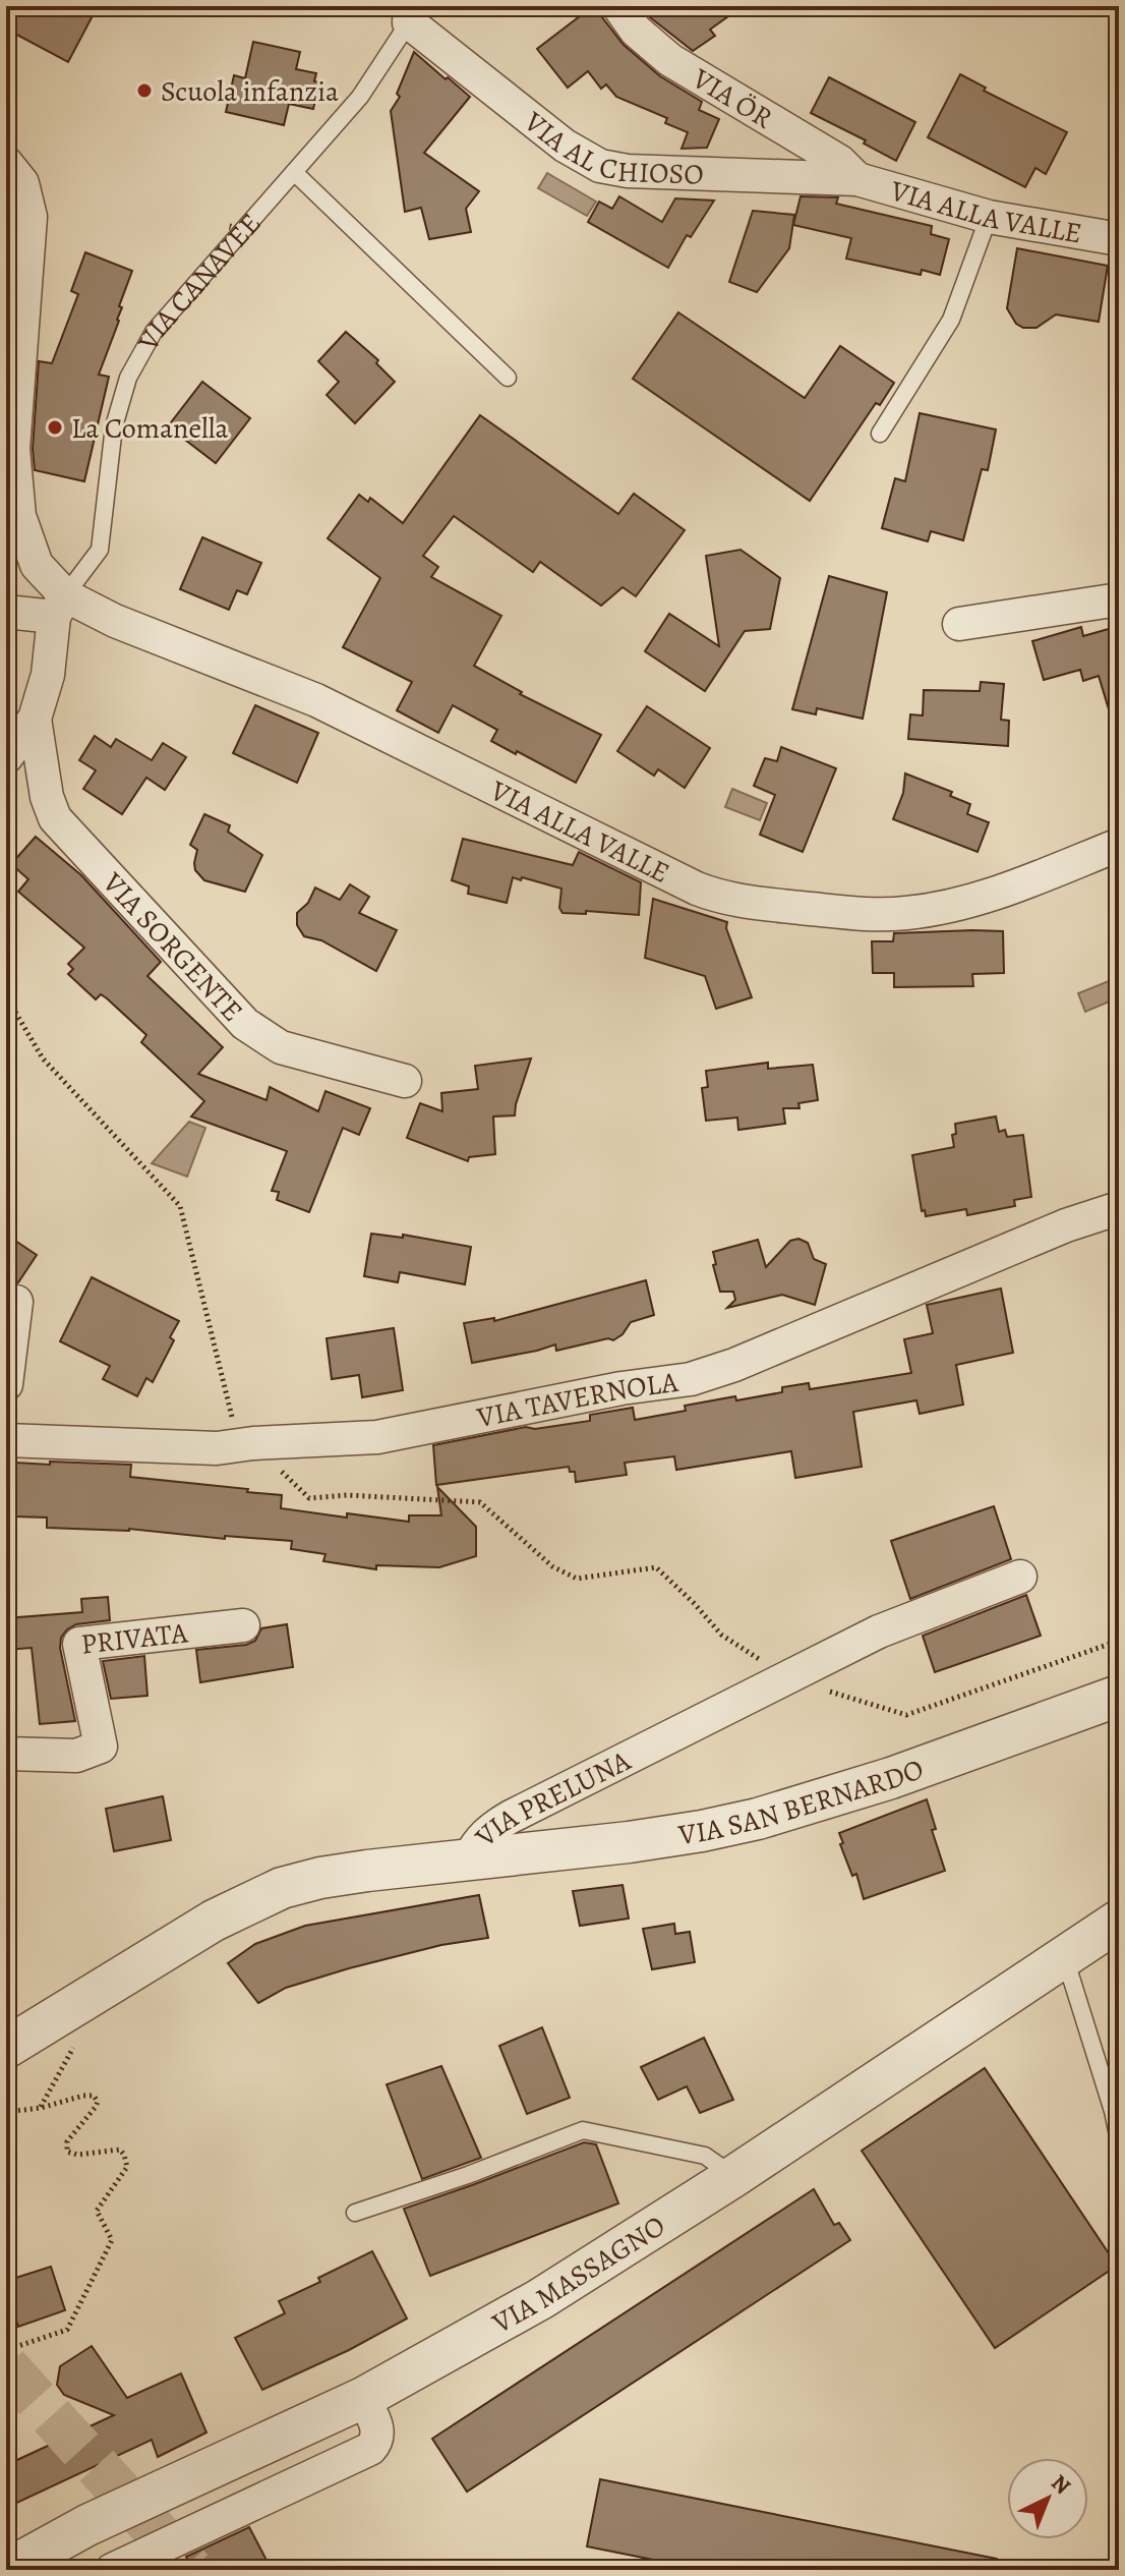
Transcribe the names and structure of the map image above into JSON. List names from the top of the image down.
{
  "streets": {
    "street": [
      "VIA ÖR",
      "VIA AL CHIOSO",
      "VIA ALLA VALLE",
      "VIA SORGENTE",
      "VIA TAVERNOLA",
      "PRIVATA",
      "VIA SAN BERNARDO",
      "VIA PRELUNA",
      "VIA MASSAGNO"
    ],
    "lane": ["VIA CANAVÉE"]
  },
  "crossings": [
    ["VIA ÖR", "VIA AL CHIOSO"],
    ["VIA ÖR", "VIA ALLA VALLE"],
    ["VIA AL CHIOSO", "VIA ALLA VALLE"],
    ["VIA AL CHIOSO", "VIA CANAVÉE"],
    ["VIA ALLA VALLE", "VIA CANAVÉE"],
    ["VIA SAN BERNARDO", "VIA PRELUNA"]
  ],
  "places": ["Scuola infanzia", "La Comanella"],
  "north": "top right"
}
